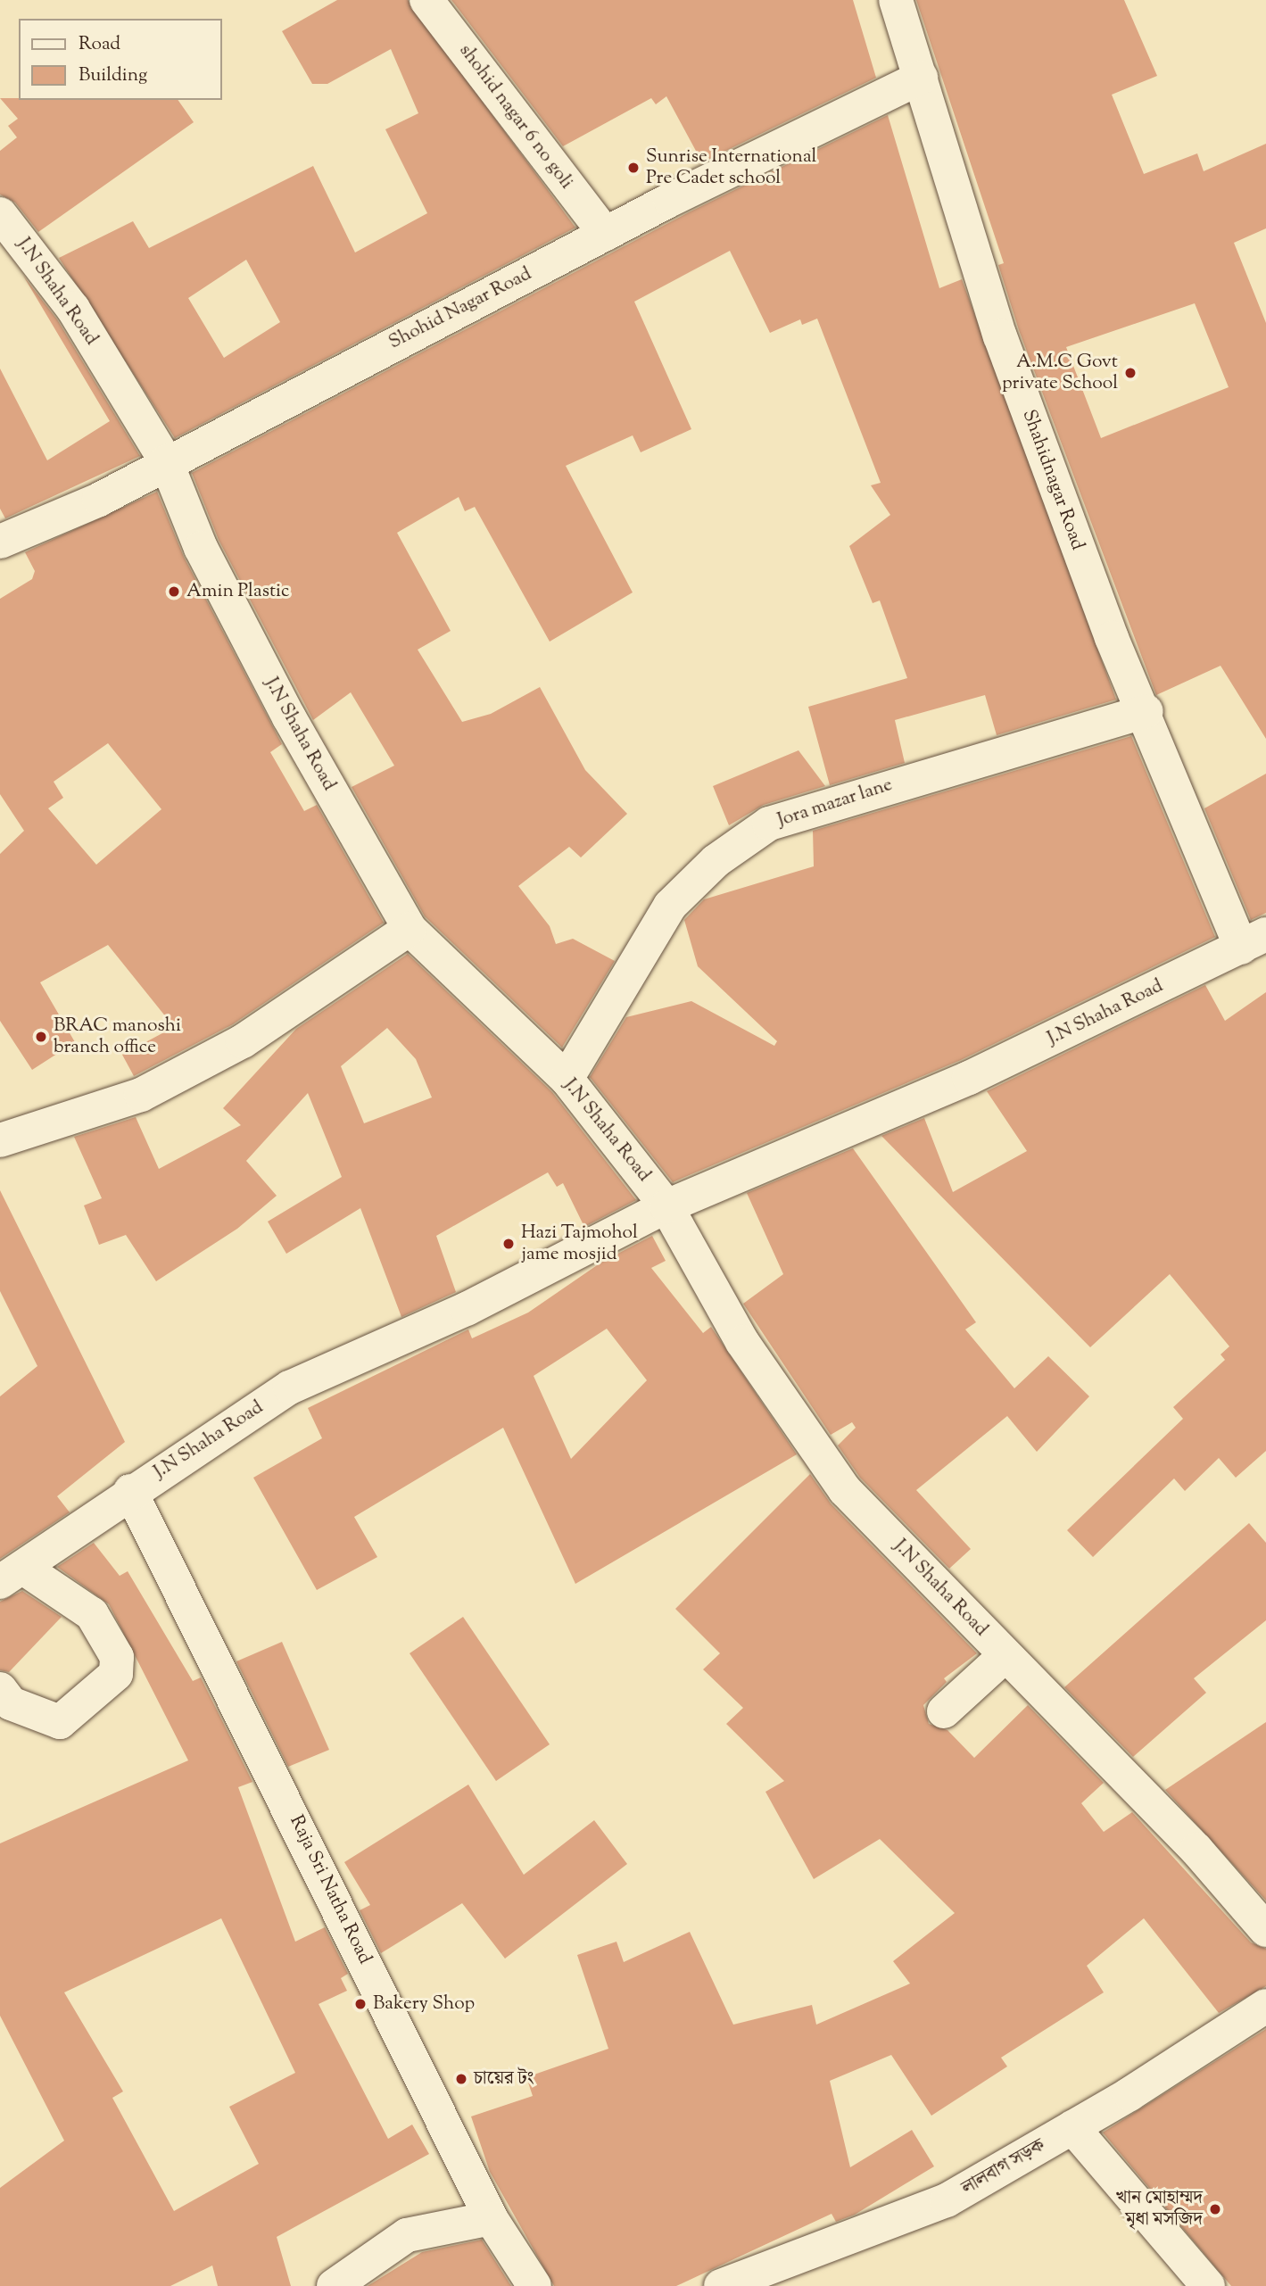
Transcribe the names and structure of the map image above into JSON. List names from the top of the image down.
{
  "streets": {
    "street": [
      "shohid nagar 6 no goli",
      "J.N Shaha Road",
      "Shohid Nagar Road",
      "Shahidnagar Road",
      "Jora mazar lane",
      "Raja Sri Natha Road",
      "লালবাগ সড়ক"
    ]
  },
  "crossings": [
    ["shohid nagar 6 no goli", "Shohid Nagar Road"],
    ["J.N Shaha Road", "Shohid Nagar Road"],
    ["J.N Shaha Road", "Shahidnagar Road"],
    ["J.N Shaha Road", "Jora mazar lane"],
    ["J.N Shaha Road", "Raja Sri Natha Road"],
    ["Shohid Nagar Road", "Shahidnagar Road"],
    ["Shahidnagar Road", "Jora mazar lane"]
  ],
  "places": [
    "Sunrise International Pre Cadet school",
    "A.M.C Govt private School",
    "Amin Plastic",
    "BRAC manoshi branch office",
    "Hazi Tajmohol jame mosjid",
    "Bakery Shop",
    "চায়ের টং",
    "খান মোহাম্মদ মৃধা মসজিদ"
  ],
  "legend": ["Road", "Building"]
}
